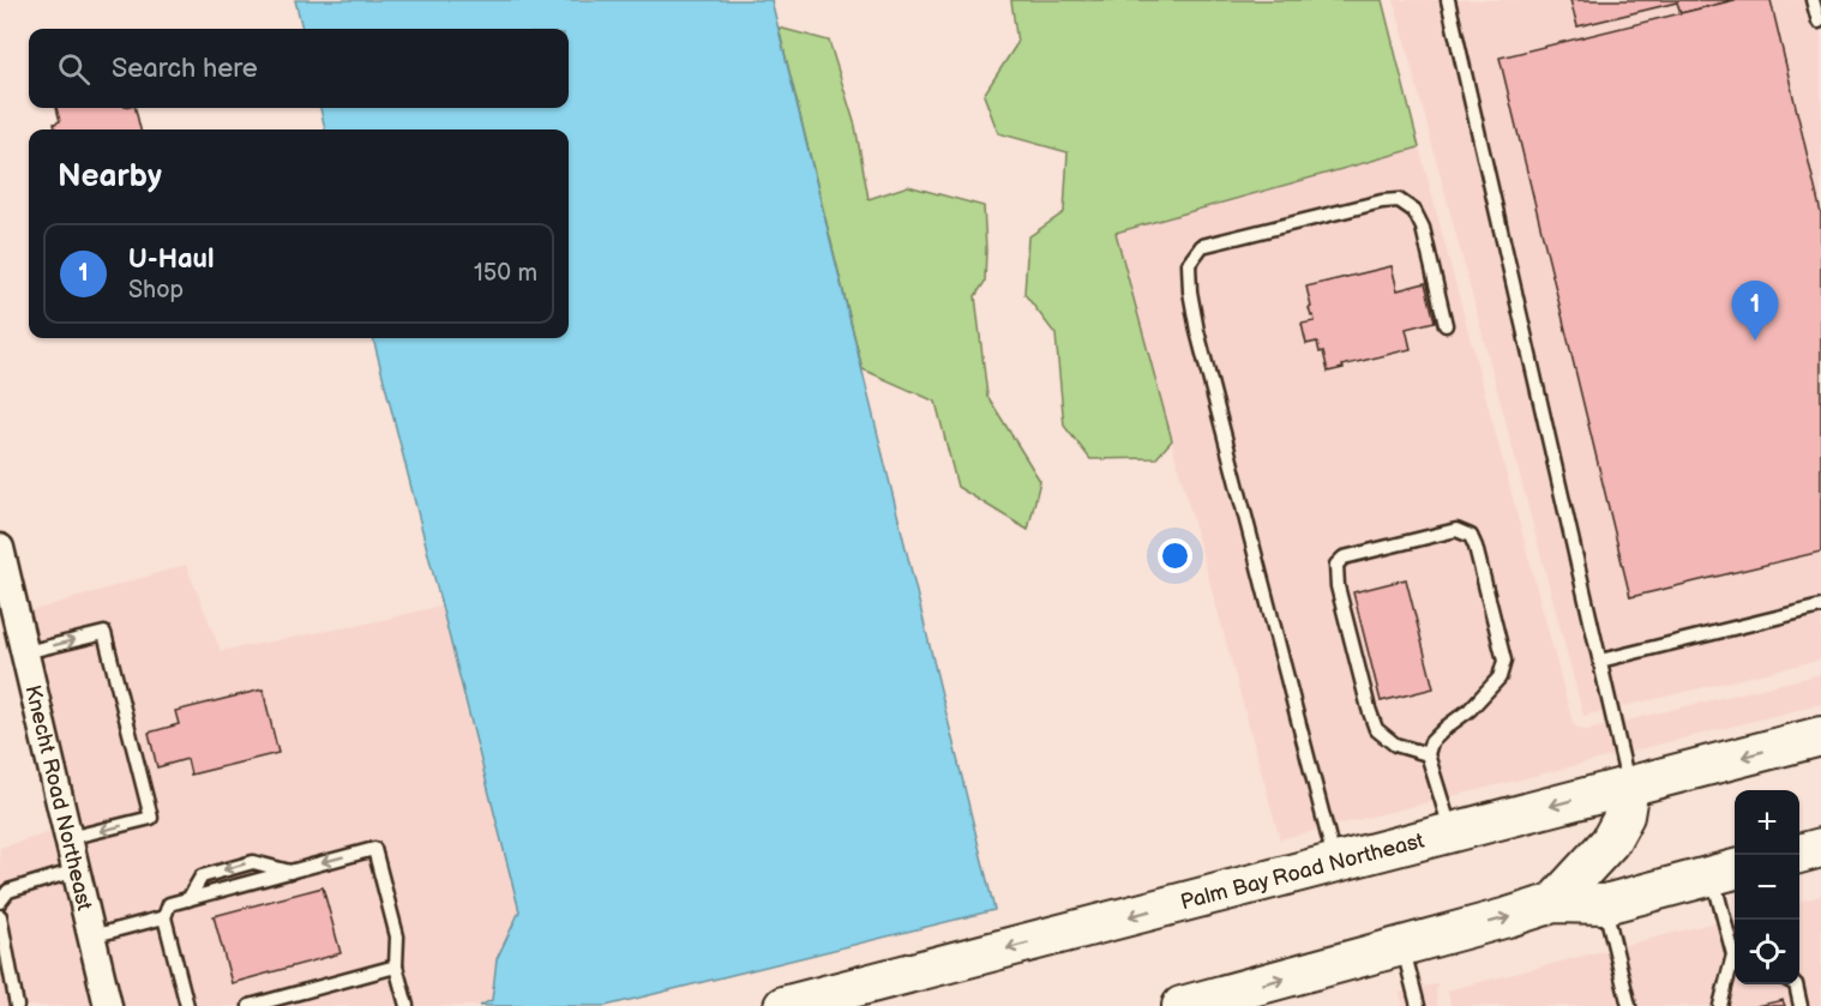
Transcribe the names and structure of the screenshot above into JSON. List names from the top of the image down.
{
  "streets": {
    "main road": ["Palm Bay Road Northeast"],
    "street": ["Knecht Road Northeast"]
  },
  "page": {
    "search": "Search here",
    "heading": "Nearby",
    "list": [
      {
        "mark": "1",
        "name": "U-Haul",
        "note": "Shop",
        "value": "150 m"
      }
    ],
    "pins": "1",
    "map_buttons": ["+", "−"]
  }
}
